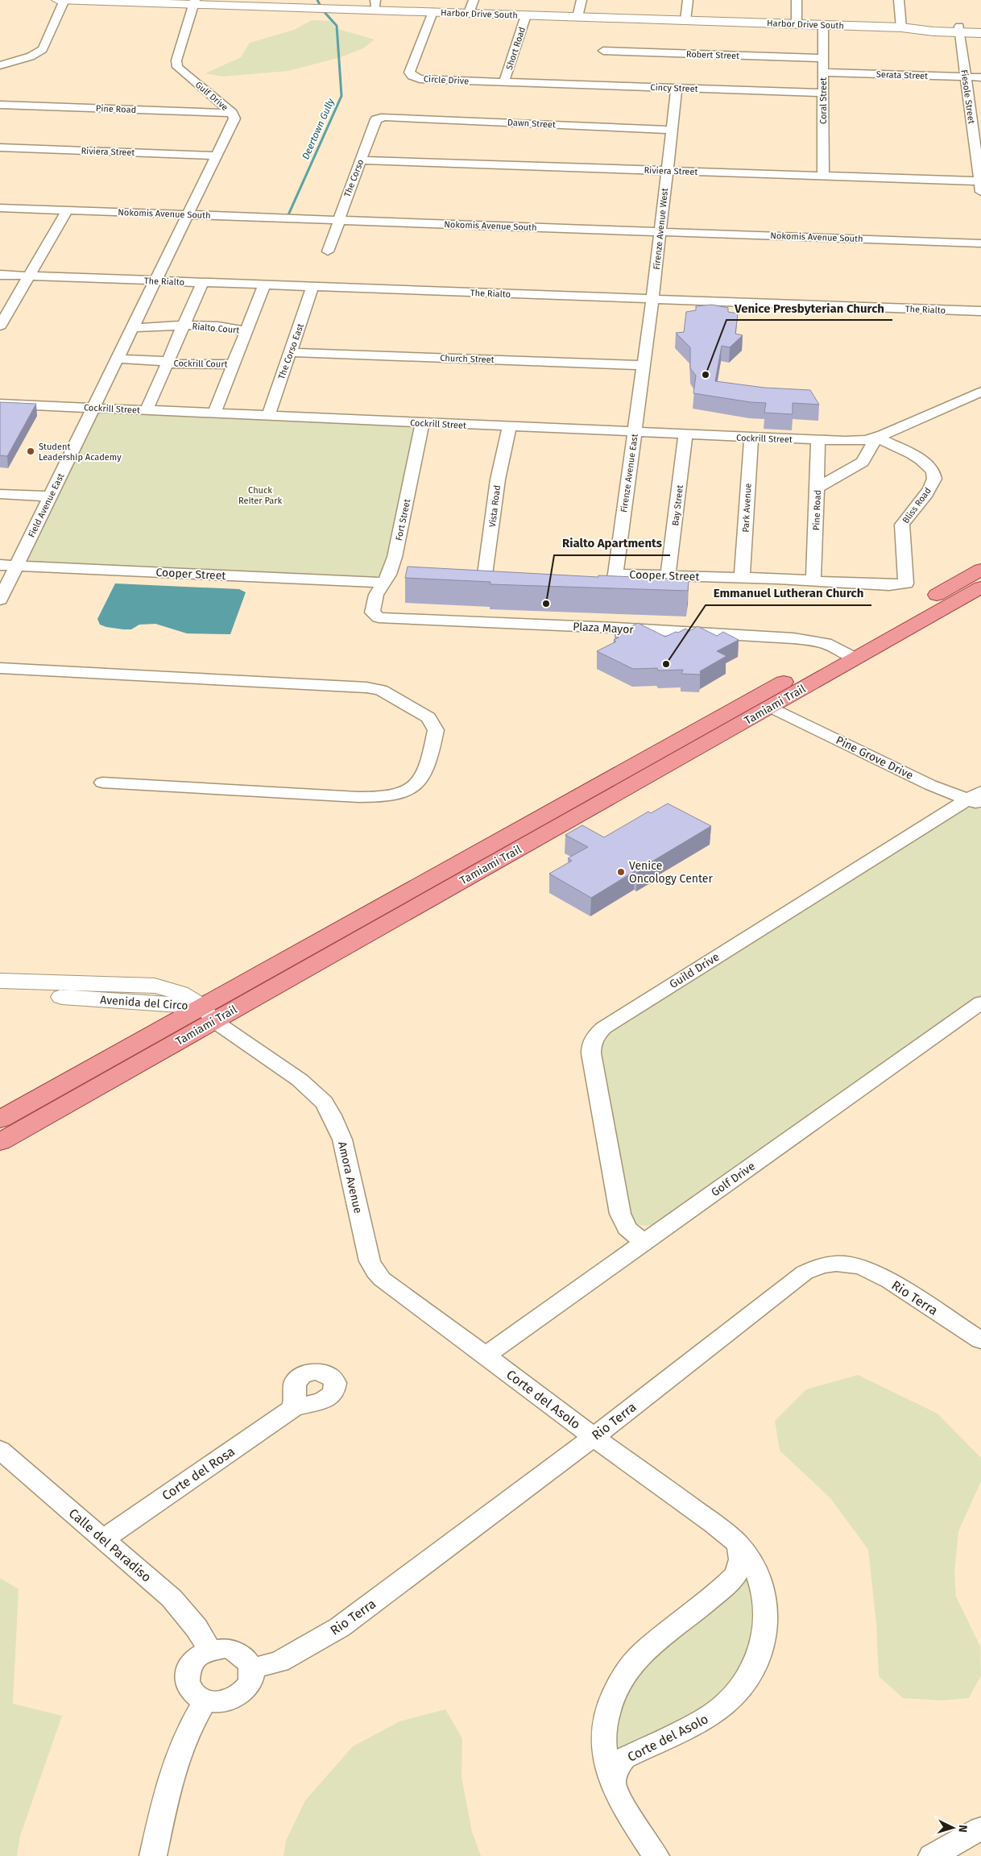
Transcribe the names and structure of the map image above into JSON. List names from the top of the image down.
{
  "streets": {
    "main road": ["Tamiami Trail"],
    "street": [
      "Harbor Drive South",
      "Short Road",
      "Robert Street",
      "Serata Street",
      "Circle Drive",
      "Cincy Street",
      "Gulf Drive",
      "Fiesole Street",
      "Coral Street",
      "Pine Road",
      "Dawn Street",
      "Riviera Street",
      "The Corso",
      "Nokomis Avenue South",
      "Firenze Avenue West",
      "The Rialto",
      "Rialto Court",
      "The Corso East",
      "Church Street",
      "Cockrill Court",
      "Cockrill Street",
      "Firenze Avenue East",
      "Field Avenue East",
      "Bay Street",
      "Bliss Road",
      "Vista Road",
      "Park Avenue",
      "Fort Street",
      "Cooper Street",
      "Plaza Mayor",
      "Pine Grove Drive",
      "Guild Drive",
      "Avenida del Circo",
      "Amora Avenue",
      "Golf Drive",
      "Rio Terra",
      "Corte del Asolo",
      "Corte del Rosa",
      "Calle del Paradiso"
    ]
  },
  "crossings": [
    ["Harbor Drive South", "Short Road"],
    ["Harbor Drive South", "Circle Drive"],
    ["Harbor Drive South", "Gulf Drive"],
    ["Harbor Drive South", "Fiesole Street"],
    ["Harbor Drive South", "Coral Street"],
    ["Short Road", "Circle Drive"],
    ["Robert Street", "Coral Street"],
    ["Serata Street", "Fiesole Street"],
    ["Serata Street", "Coral Street"],
    ["Circle Drive", "Cincy Street"],
    ["Cincy Street", "Coral Street"],
    ["Cincy Street", "Firenze Avenue West"],
    ["Gulf Drive", "Pine Road"],
    ["Gulf Drive", "Riviera Street"],
    ["Gulf Drive", "Nokomis Avenue South"],
    ["Gulf Drive", "The Rialto"],
    ["Gulf Drive", "Field Avenue East"],
    ["Fiesole Street", "Riviera Street"],
    ["Coral Street", "Riviera Street"],
    ["Pine Road", "Cockrill Street"],
    ["Pine Road", "Cooper Street"],
    ["Dawn Street", "The Corso"],
    ["Dawn Street", "Firenze Avenue West"],
    ["Riviera Street", "The Corso"],
    ["Riviera Street", "Firenze Avenue West"],
    ["The Corso", "Nokomis Avenue South"],
    ["Nokomis Avenue South", "Firenze Avenue West"],
    ["Firenze Avenue West", "The Rialto"],
    ["Firenze Avenue West", "Firenze Avenue East"],
    ["The Rialto", "The Corso East"],
    ["The Rialto", "Firenze Avenue East"],
    ["The Rialto", "Field Avenue East"],
    ["Rialto Court", "Field Avenue East"],
    ["The Corso East", "Church Street"],
    ["The Corso East", "Cockrill Street"],
    ["Church Street", "Firenze Avenue East"],
    ["Cockrill Court", "Field Avenue East"],
    ["Cockrill Street", "Firenze Avenue East"],
    ["Cockrill Street", "Field Avenue East"],
    ["Cockrill Street", "Bay Street"],
    ["Cockrill Street", "Bliss Road"],
    ["Cockrill Street", "Vista Road"],
    ["Cockrill Street", "Park Avenue"],
    ["Cockrill Street", "Fort Street"],
    ["Firenze Avenue East", "Cooper Street"],
    ["Field Avenue East", "Cooper Street"],
    ["Bay Street", "Cooper Street"],
    ["Bliss Road", "Cooper Street"],
    ["Park Avenue", "Cooper Street"],
    ["Fort Street", "Cooper Street"],
    ["Fort Street", "Plaza Mayor"],
    ["Plaza Mayor", "Tamiami Trail"],
    ["Tamiami Trail", "Pine Grove Drive"],
    ["Tamiami Trail", "Avenida del Circo"],
    ["Tamiami Trail", "Amora Avenue"],
    ["Pine Grove Drive", "Guild Drive"],
    ["Guild Drive", "Golf Drive"],
    ["Avenida del Circo", "Amora Avenue"],
    ["Amora Avenue", "Golf Drive"],
    ["Amora Avenue", "Corte del Asolo"],
    ["Golf Drive", "Corte del Asolo"],
    ["Rio Terra", "Corte del Asolo"],
    ["Rio Terra", "Calle del Paradiso"],
    ["Corte del Rosa", "Calle del Paradiso"]
  ],
  "water": ["Deertown Gully"],
  "parks": ["Chuck Reiter Park"],
  "places": [
    "Venice Presbyterian Church",
    "Student Leadership Academy",
    "Rialto Apartments",
    "Emmanuel Lutheran Church",
    "Venice Oncology Center"
  ],
  "north": "right"
}
